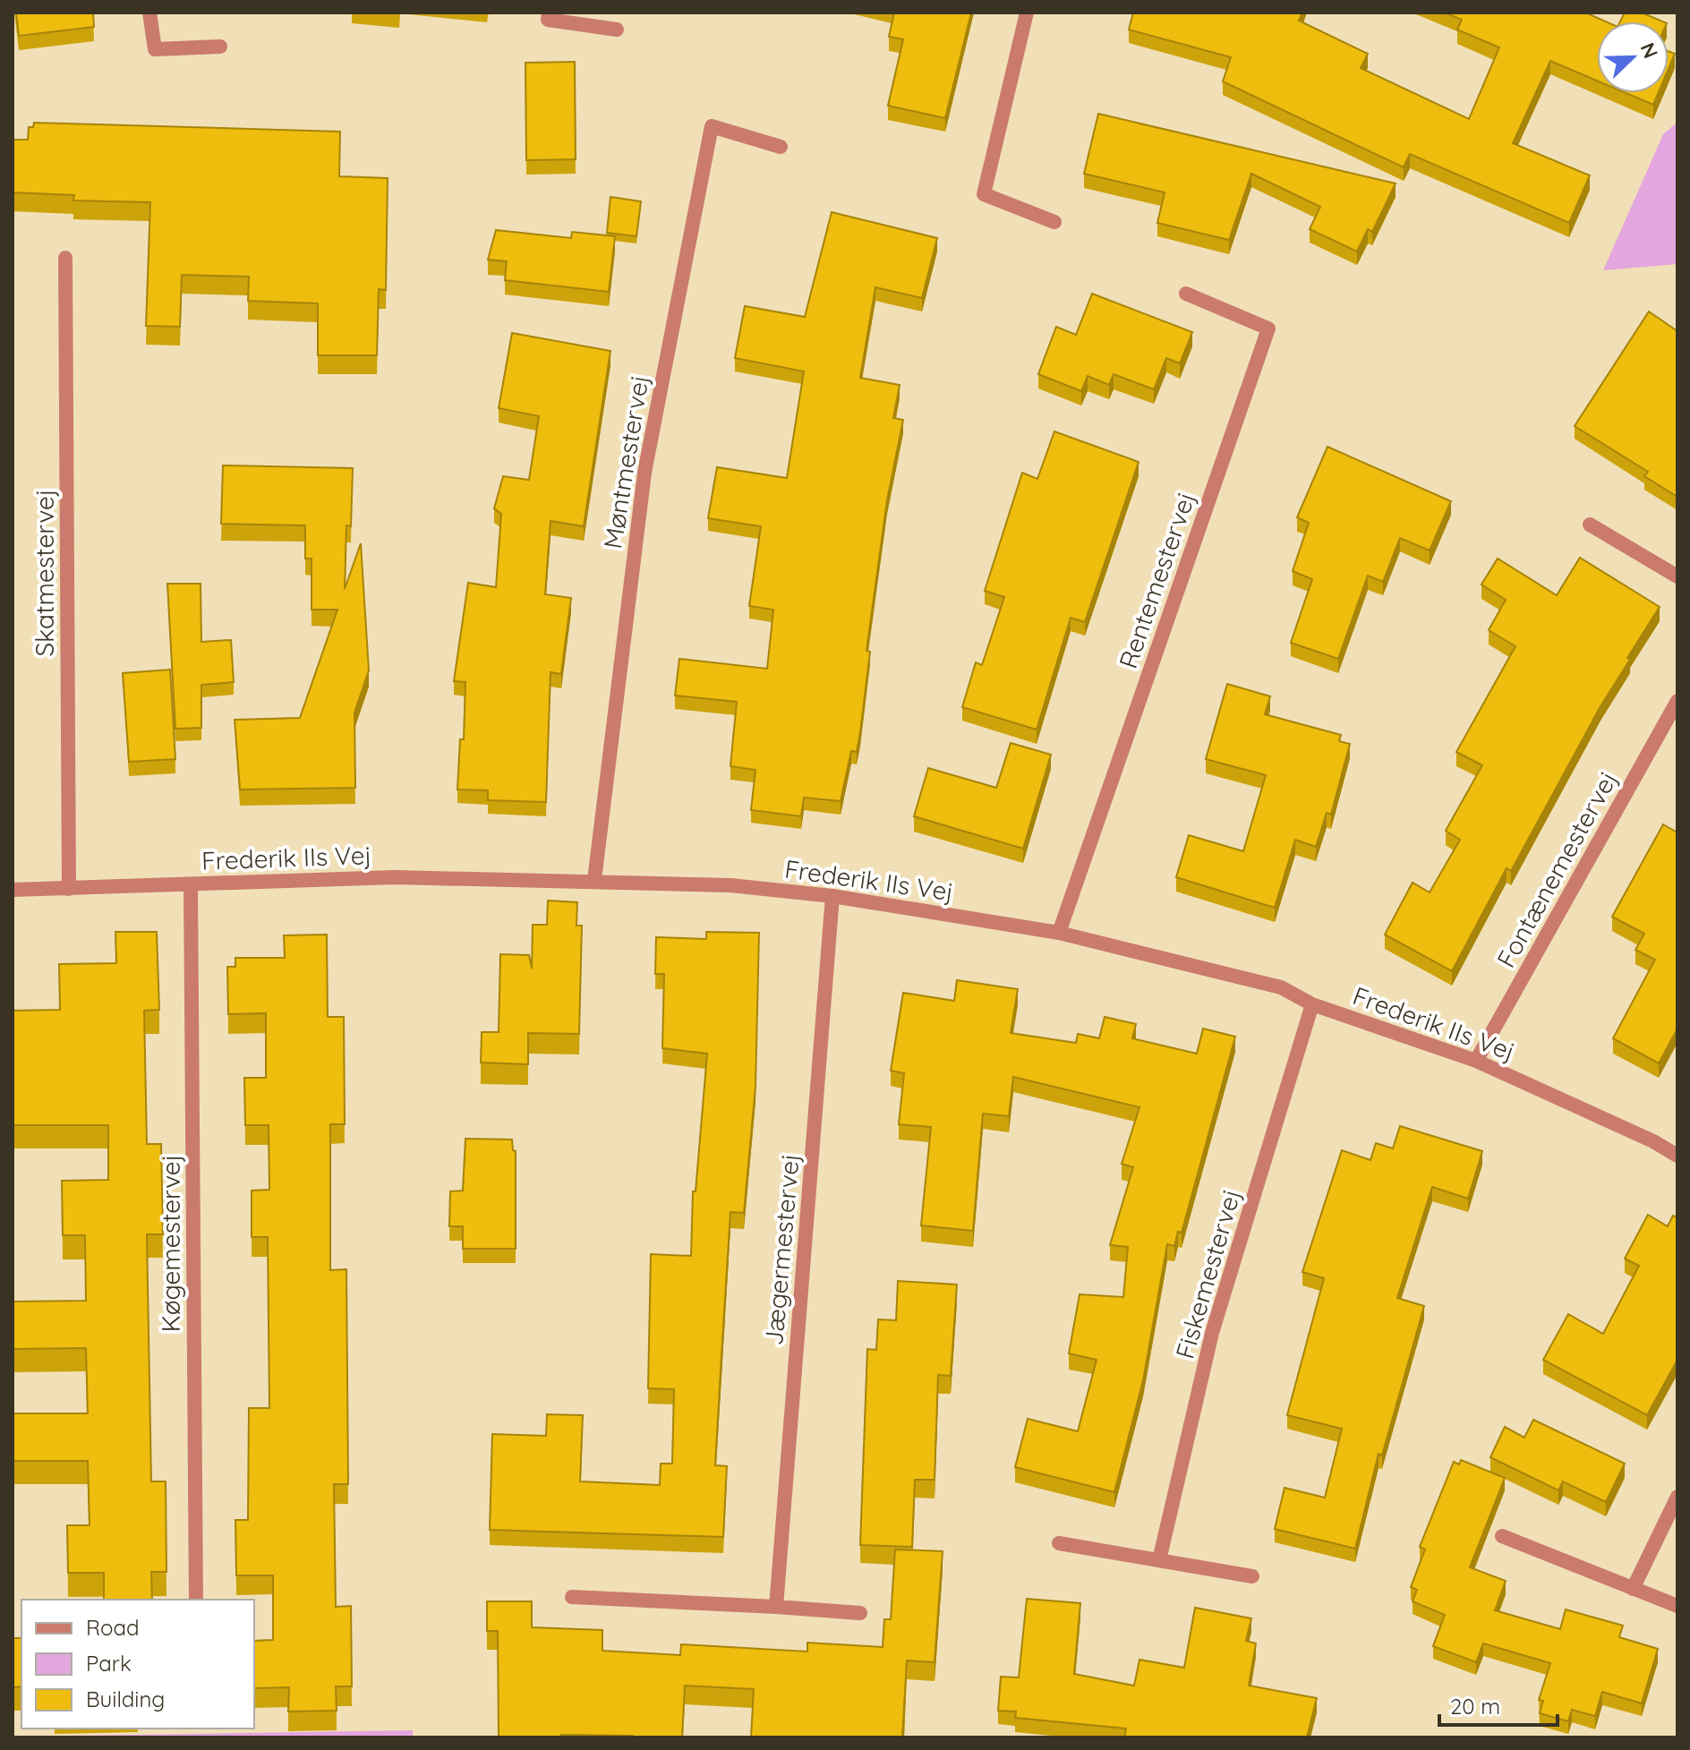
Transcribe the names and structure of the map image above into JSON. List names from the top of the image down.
{
  "streets": {
    "street": [
      "Møntmestervej",
      "Skatmestervej",
      "Rentemestervej",
      "Frederik IIs Vej",
      "Fontænemestervej",
      "Køgemestervej",
      "Jægermestervej",
      "Fiskemestervej"
    ]
  },
  "crossings": [
    ["Møntmestervej", "Frederik IIs Vej"],
    ["Skatmestervej", "Frederik IIs Vej"],
    ["Rentemestervej", "Frederik IIs Vej"],
    ["Frederik IIs Vej", "Fontænemestervej"],
    ["Frederik IIs Vej", "Køgemestervej"],
    ["Frederik IIs Vej", "Jægermestervej"],
    ["Frederik IIs Vej", "Fiskemestervej"]
  ],
  "legend": ["Road", "Park", "Building"],
  "scale_bar": "20 m",
  "north": "top right"
}
